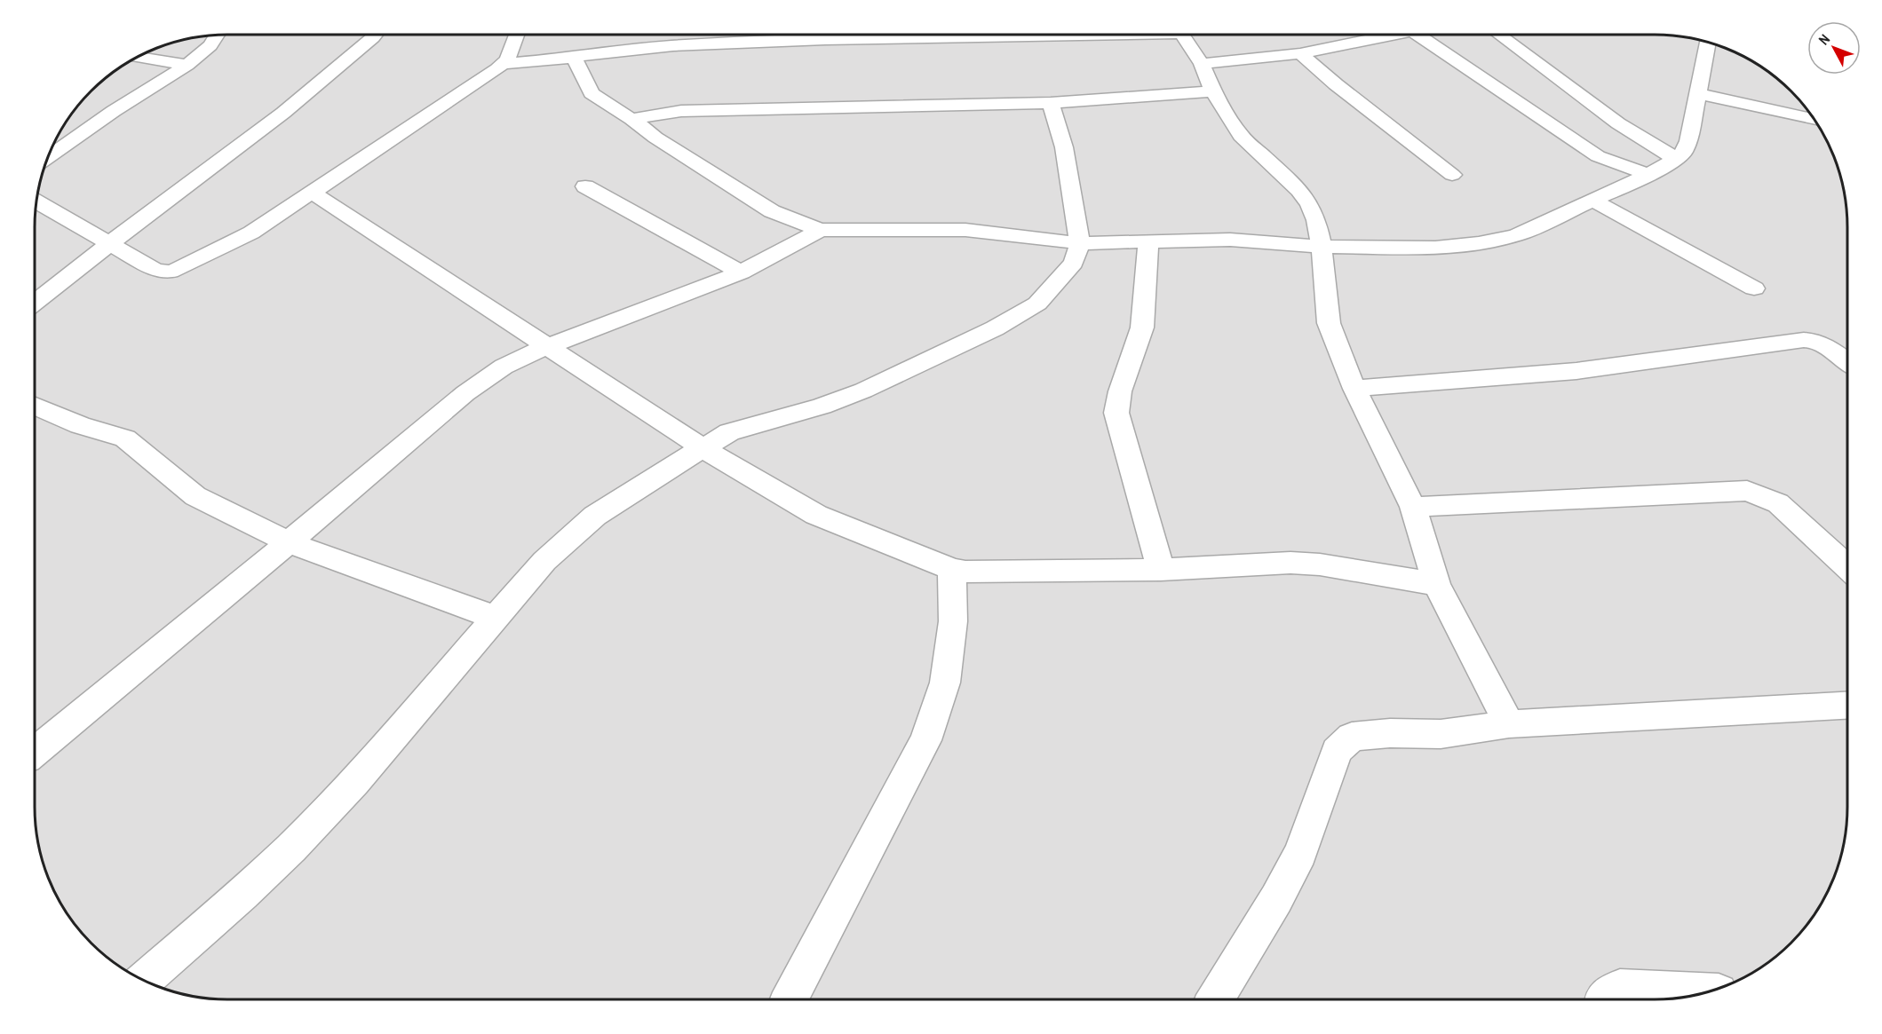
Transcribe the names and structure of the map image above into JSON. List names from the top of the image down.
{
  "north": "top left"
}
